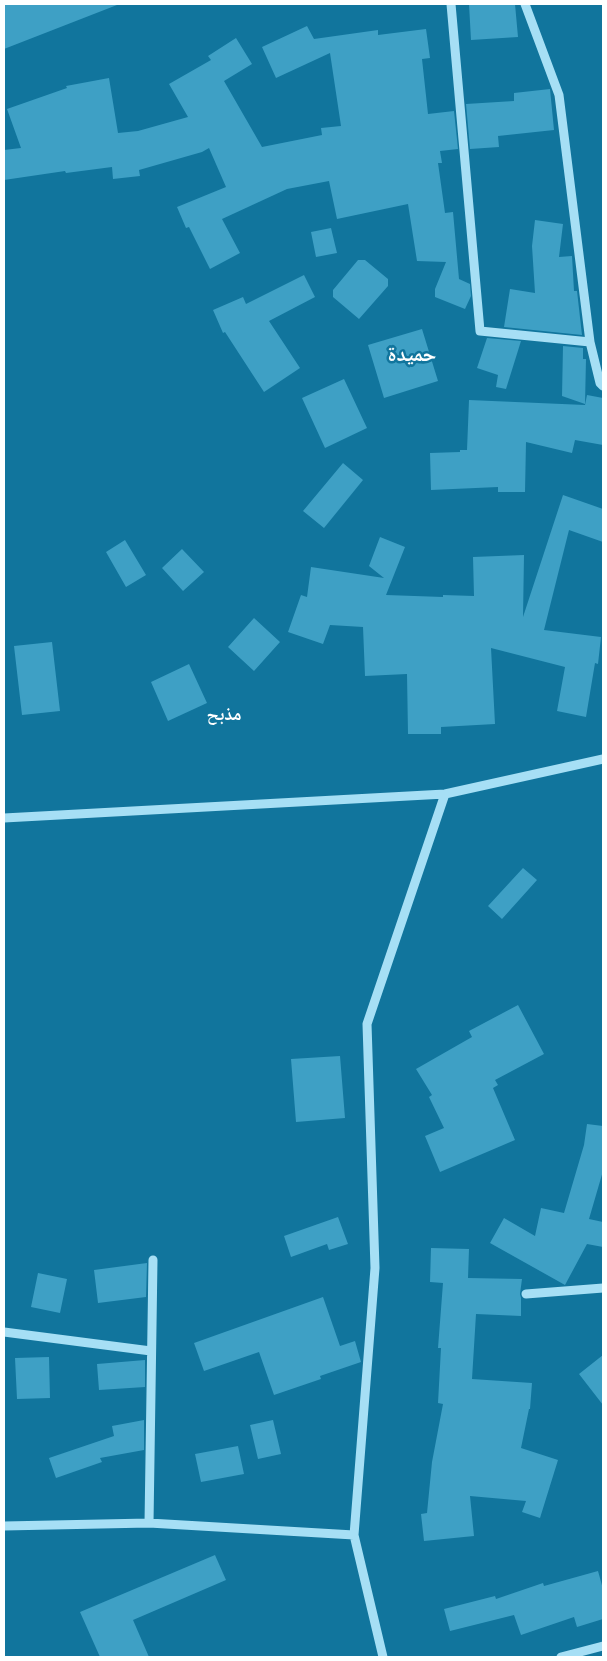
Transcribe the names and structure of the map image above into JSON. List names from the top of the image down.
{
  "districts": ["حميدة", "مذبح"]
}
